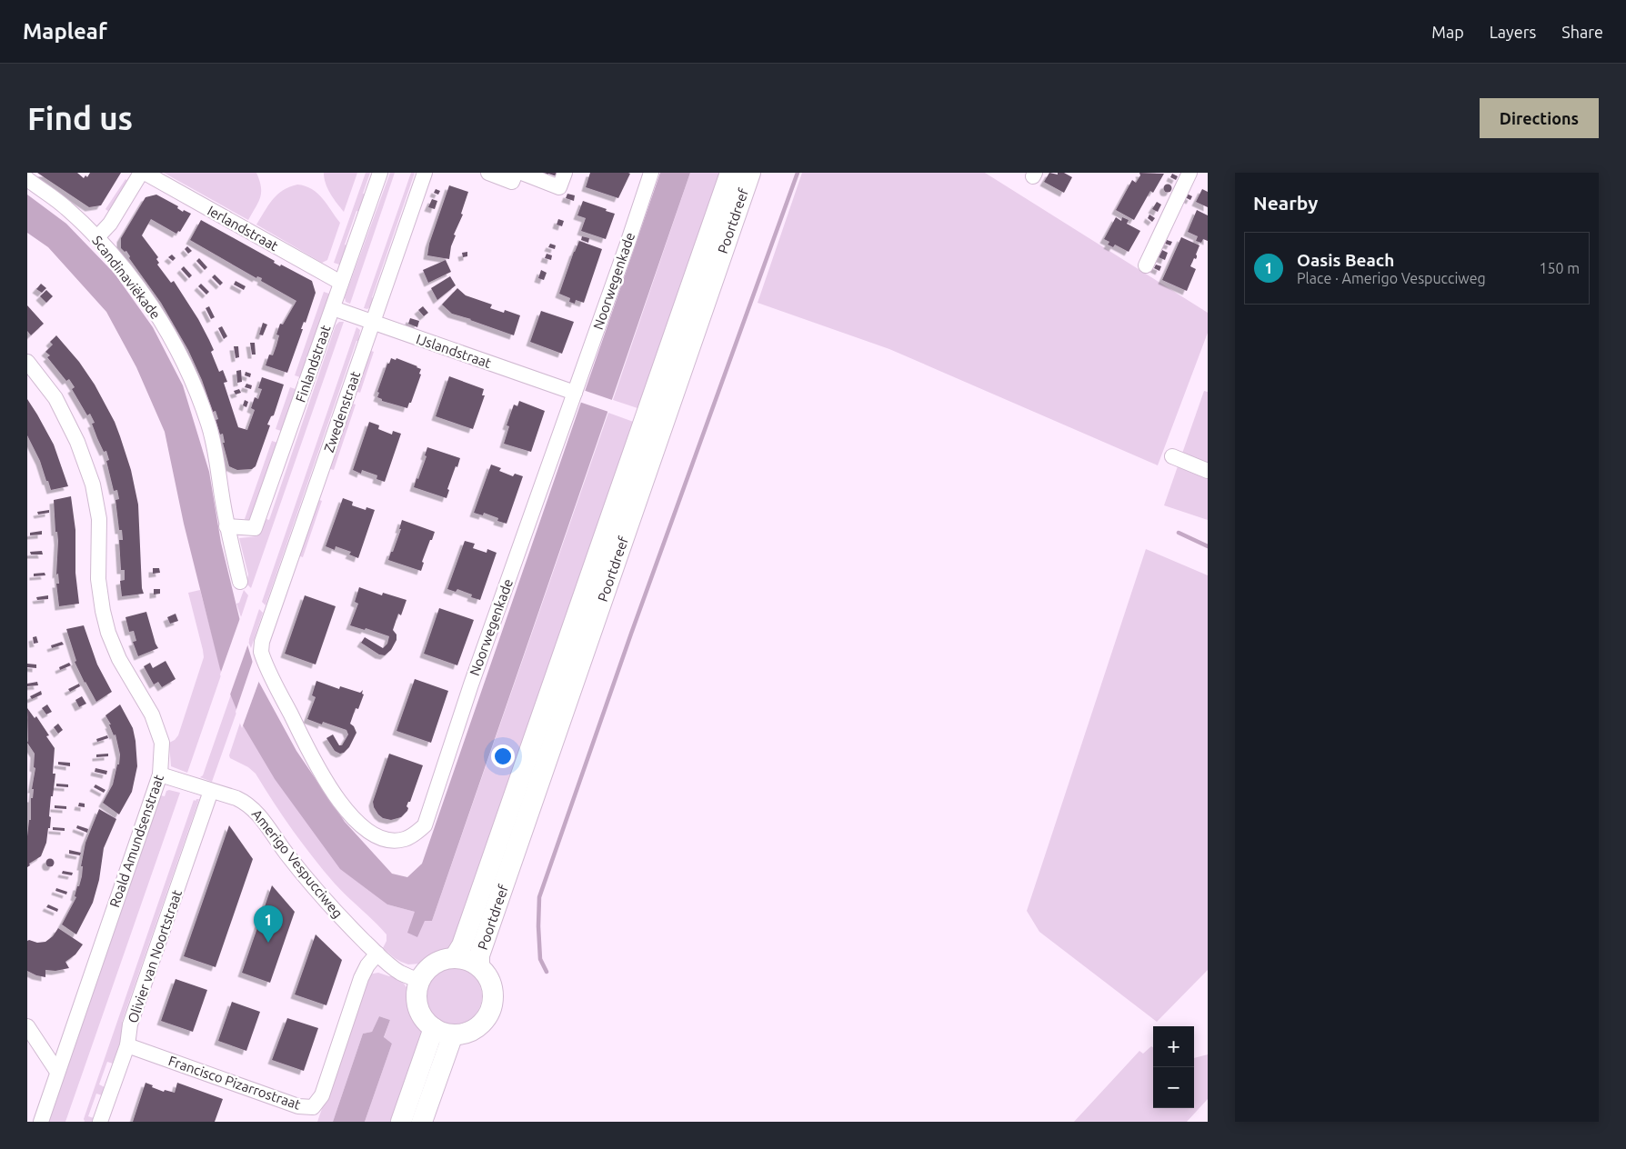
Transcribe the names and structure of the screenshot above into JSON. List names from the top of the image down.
{
  "streets": {
    "main road": ["Poortdreef"],
    "street": [
      "Ierlandstraat",
      "Scandinaviëkade",
      "Noorwegenkade",
      "IJslandstraat",
      "Finlandstraat",
      "Zwedenstraat",
      "Roald Amundsenstraat",
      "Amerigo Vespucciweg",
      "Olivier van Noortstraat",
      "Francisco Pizarrostraat"
    ]
  },
  "crossings": [
    ["Poortdreef", "Amerigo Vespucciweg"],
    ["Ierlandstraat", "Finlandstraat"],
    ["Scandinaviëkade", "Finlandstraat"],
    ["Noorwegenkade", "IJslandstraat"],
    ["Noorwegenkade", "Zwedenstraat"],
    ["IJslandstraat", "Finlandstraat"],
    ["IJslandstraat", "Zwedenstraat"],
    ["Roald Amundsenstraat", "Amerigo Vespucciweg"],
    ["Amerigo Vespucciweg", "Olivier van Noortstraat"],
    ["Amerigo Vespucciweg", "Francisco Pizarrostraat"],
    ["Olivier van Noortstraat", "Francisco Pizarrostraat"]
  ],
  "page": {
    "header": "Mapleaf",
    "nav": ["Map", "Layers", "Share"],
    "buttons": "Directions",
    "title": "Find us",
    "heading": "Nearby",
    "list": [
      {
        "mark": "1",
        "name": "Oasis Beach",
        "note": "Place · Amerigo Vespucciweg",
        "value": "150 m"
      }
    ],
    "pins": "1",
    "map_buttons": ["+", "−"]
  }
}
